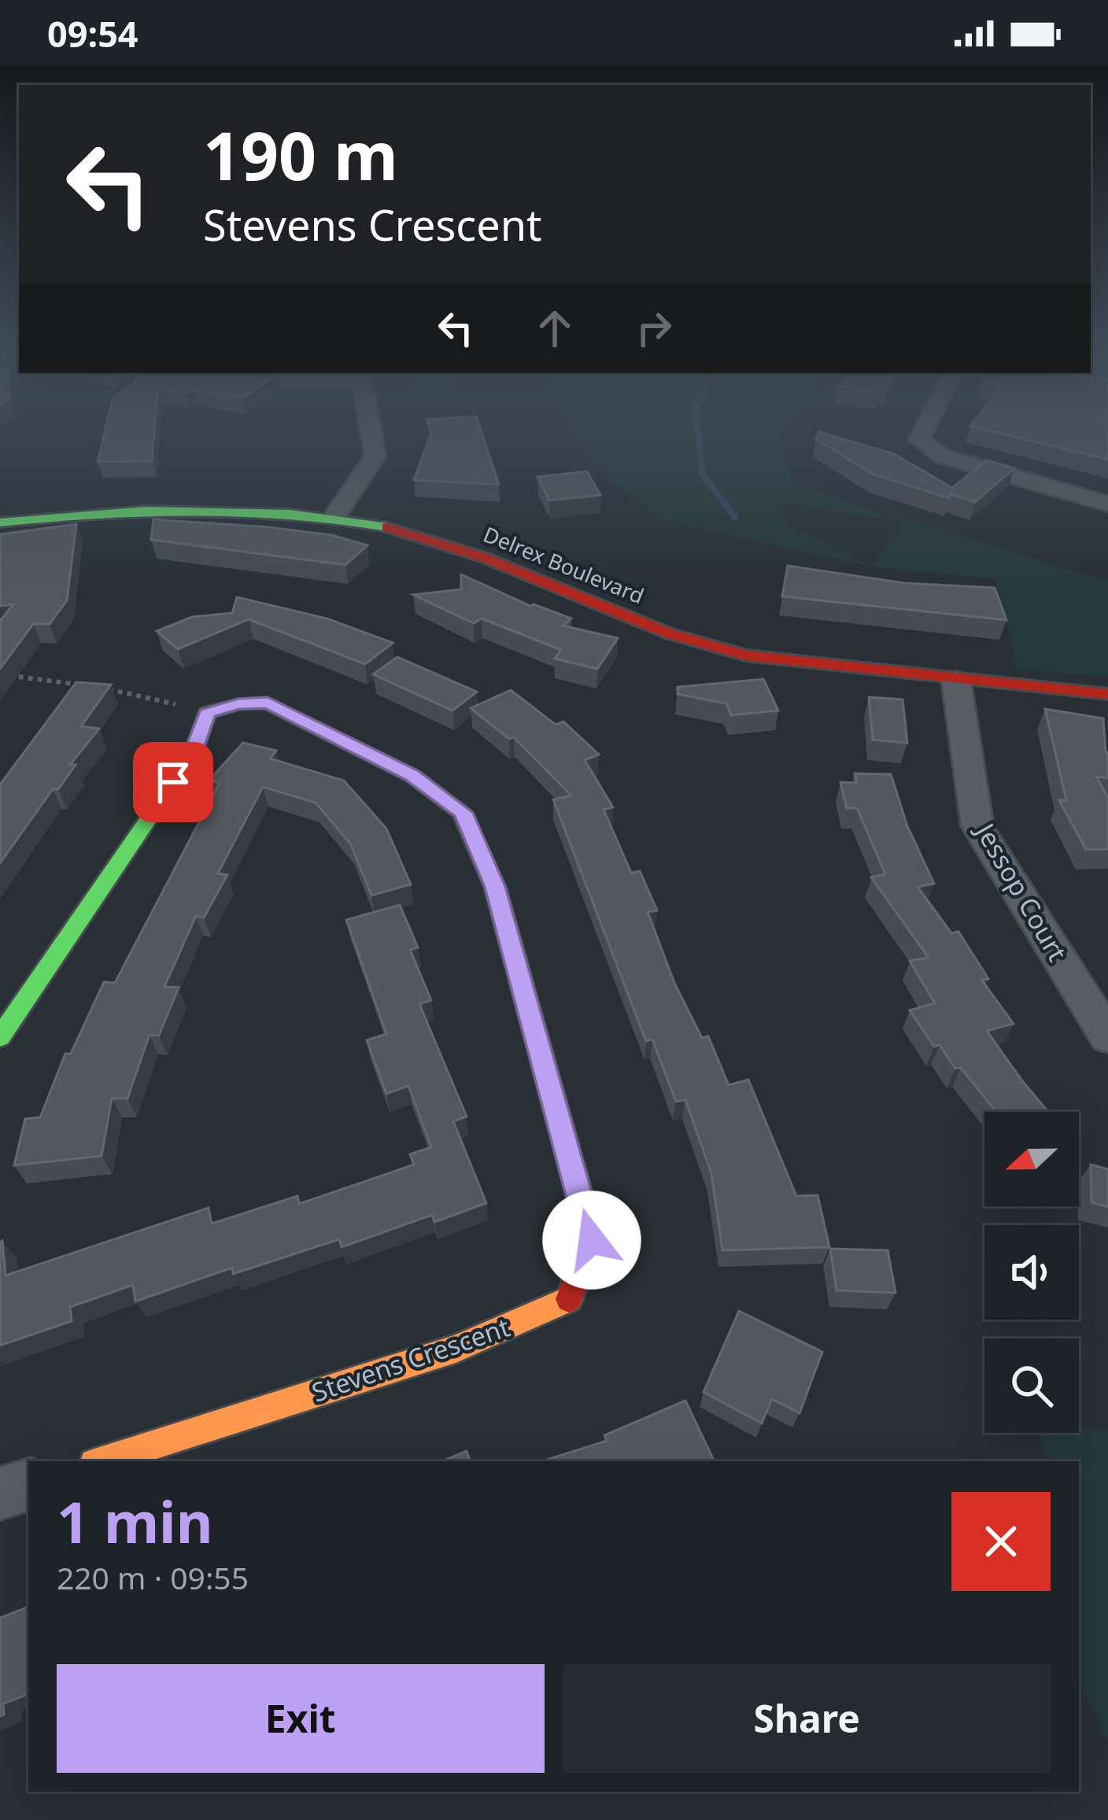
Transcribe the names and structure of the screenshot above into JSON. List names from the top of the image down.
{
  "streets": {
    "street": ["Delrex Boulevard", "Jessop Court", "Stevens Crescent"]
  },
  "crossings": [
    ["Delrex Boulevard", "Jessop Court"]
  ],
  "north": "left",
  "page": {
    "status": "09:54",
    "turn": ["190 m", "Stevens Crescent"],
    "heading": ["1 min", "220 m · 09:55"],
    "buttons": ["Exit", "Share"]
  }
}
